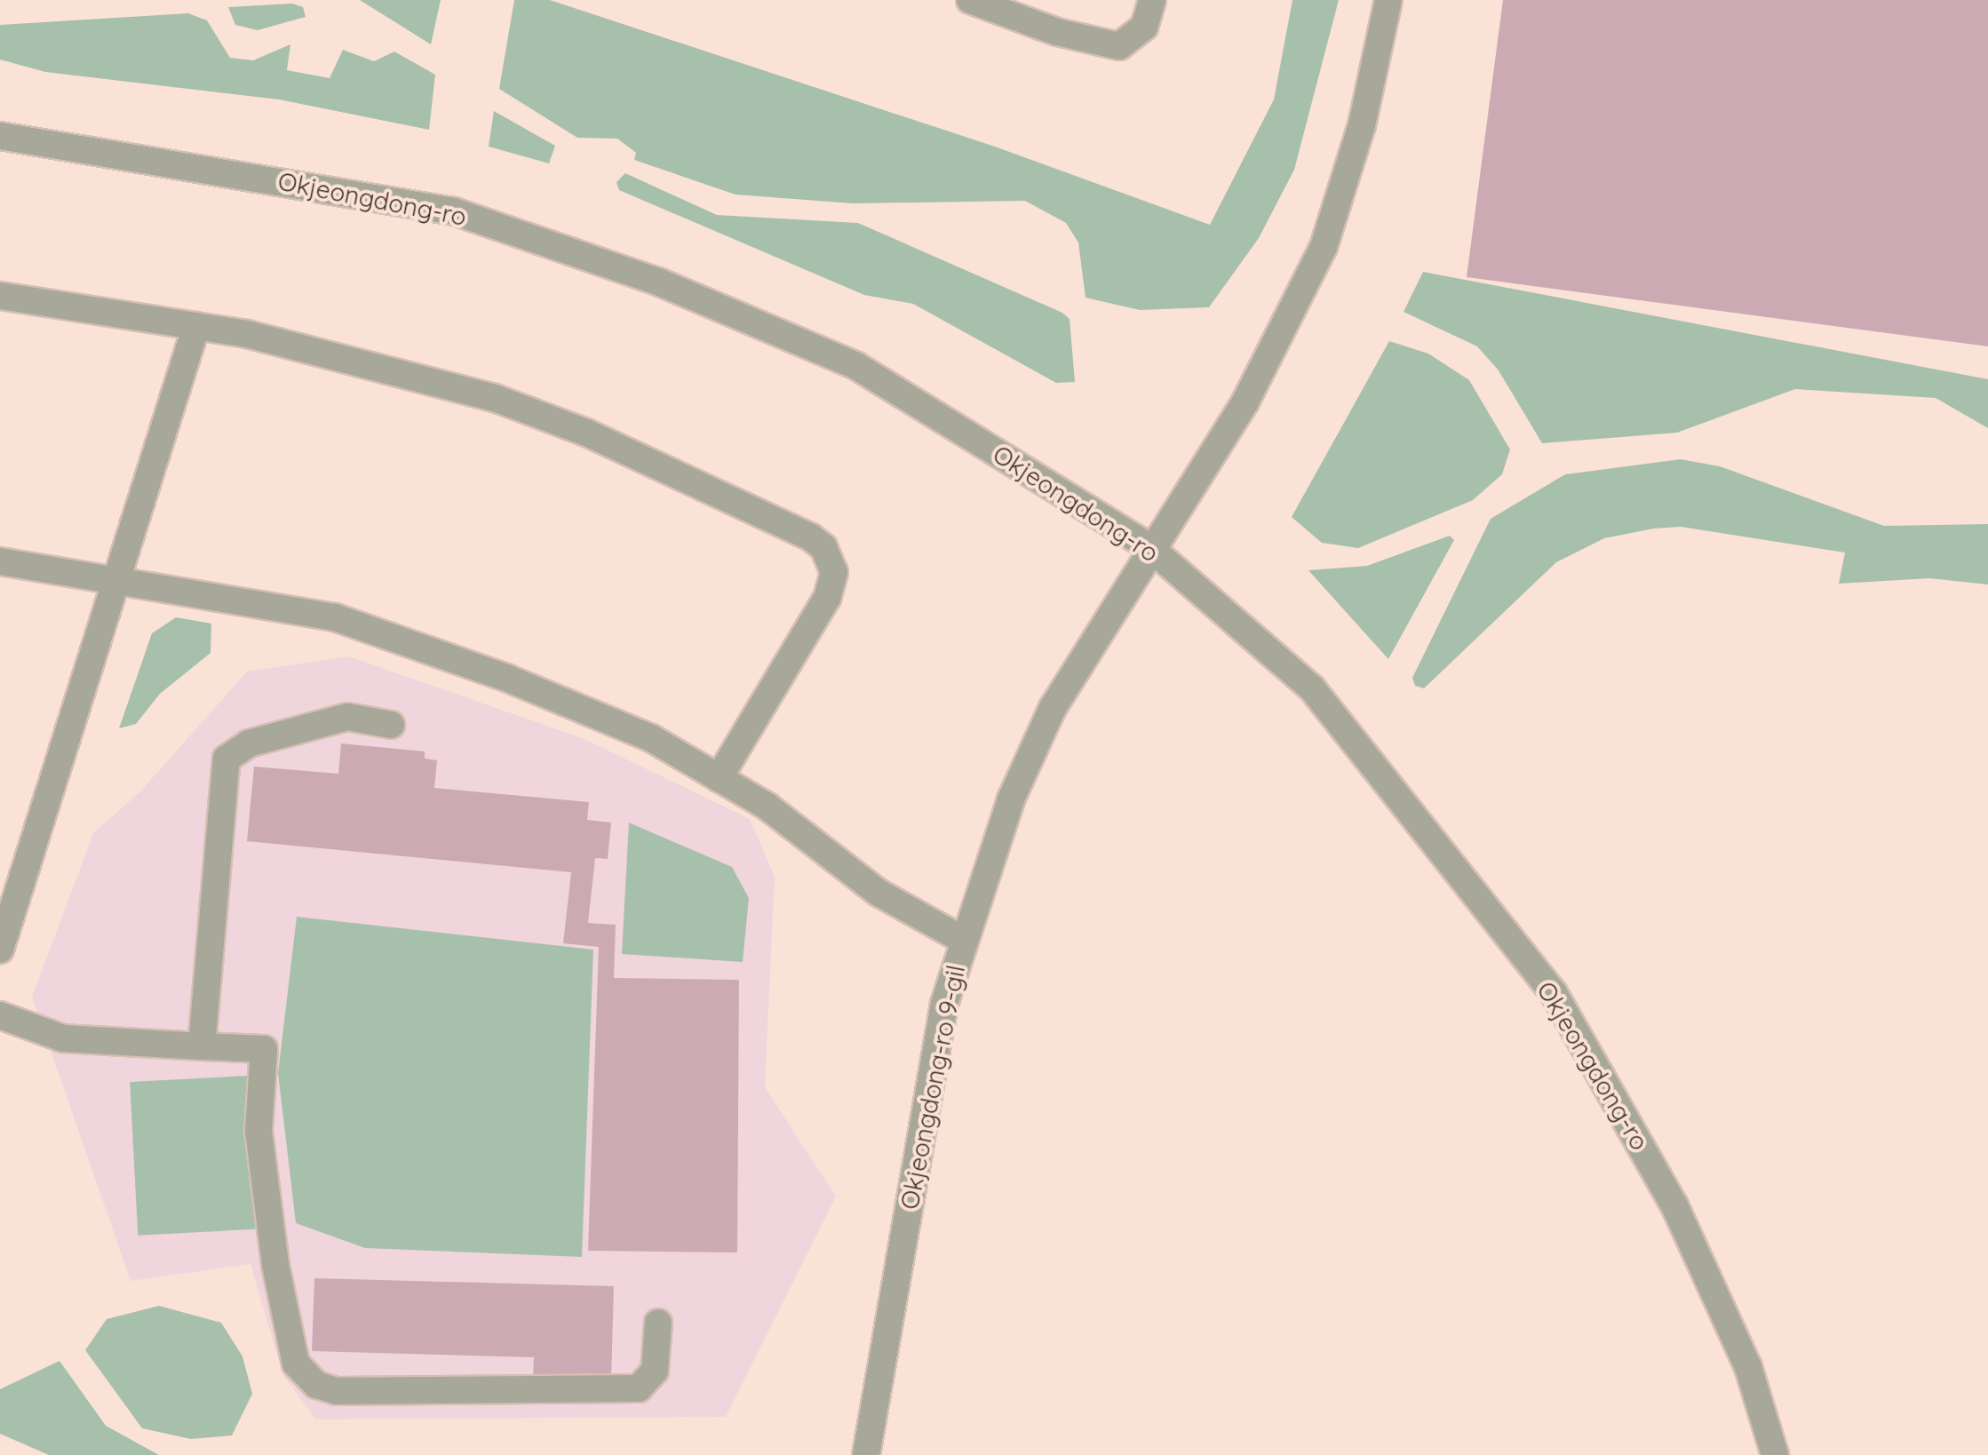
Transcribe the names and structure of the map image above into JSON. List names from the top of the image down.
{
  "streets": {
    "street": ["Okjeongdong-ro", "Okjeongdong-ro 9-gil"]
  },
  "crossings": [
    ["Okjeongdong-ro", "Okjeongdong-ro 9-gil"]
  ]
}
